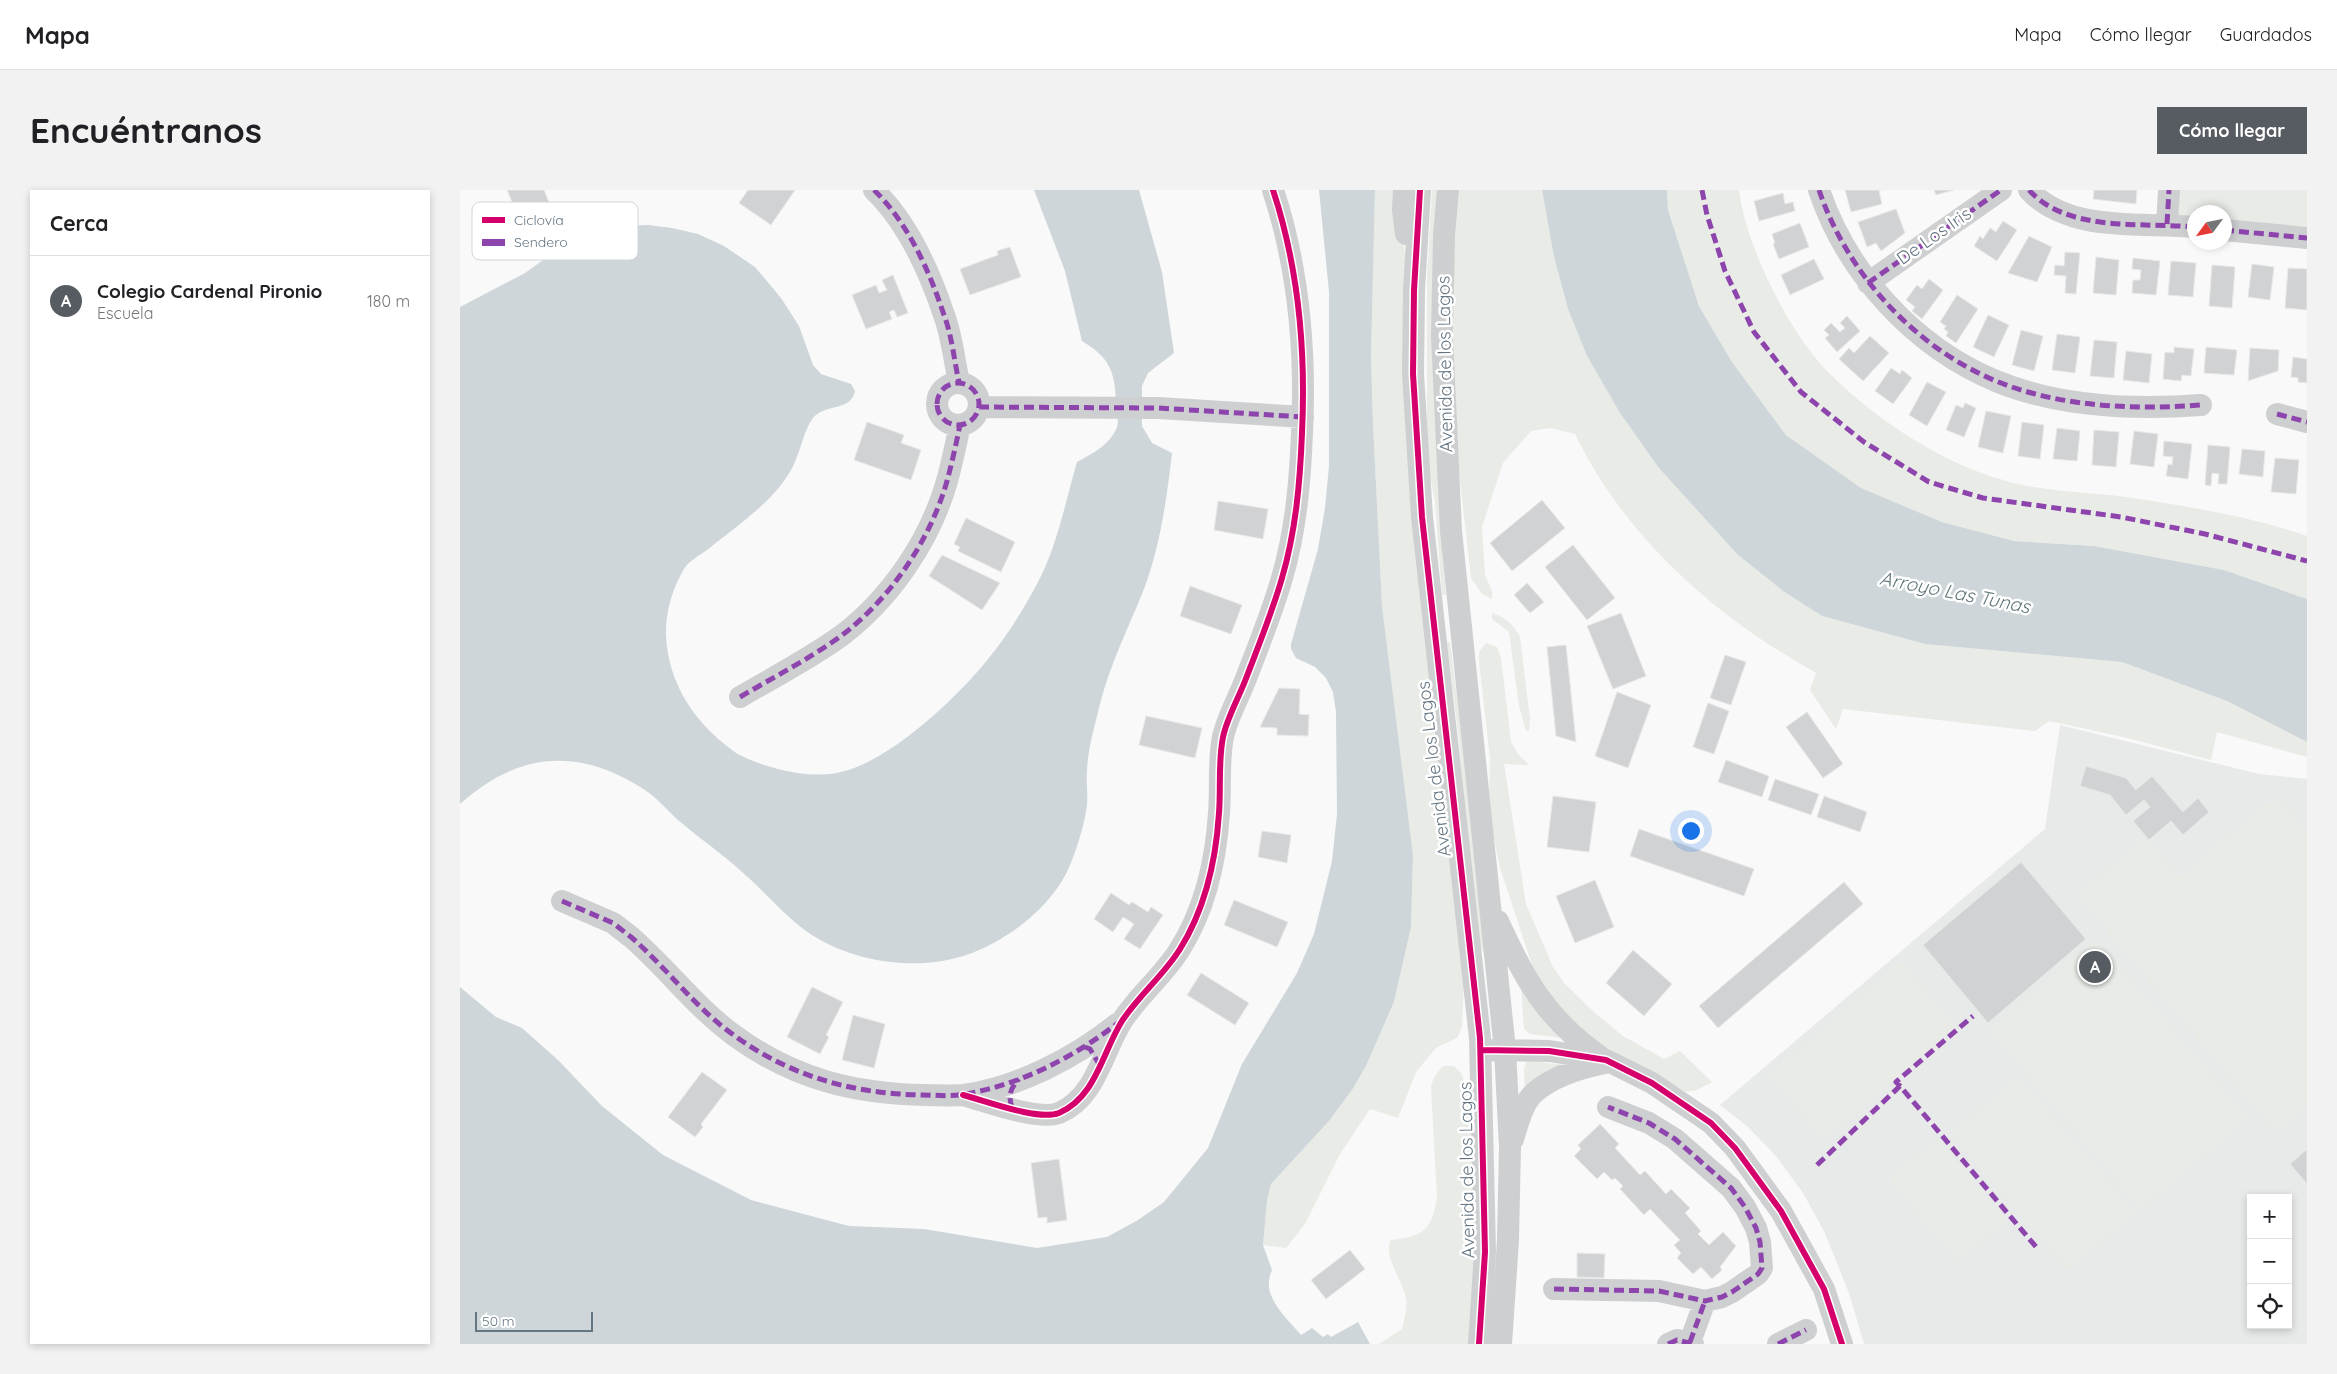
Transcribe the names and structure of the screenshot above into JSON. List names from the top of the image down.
{
  "streets": {
    "street": ["De Los Iris", "Avenida de los Lagos"]
  },
  "water": ["Arroyo Las Tunas"],
  "legend": ["Ciclovía", "Sendero"],
  "scale_bar": "50 m",
  "north": "bottom left",
  "page": {
    "header": "Mapa",
    "nav": ["Mapa", "Cómo llegar", "Guardados"],
    "buttons": "Cómo llegar",
    "title": "Encuéntranos",
    "heading": "Cerca",
    "list": [
      {
        "mark": "A",
        "name": "Colegio Cardenal Pironio",
        "note": "Escuela",
        "value": "180 m"
      }
    ],
    "pins": "A",
    "map_buttons": ["+", "−"],
    "scale": "50 m"
  }
}
